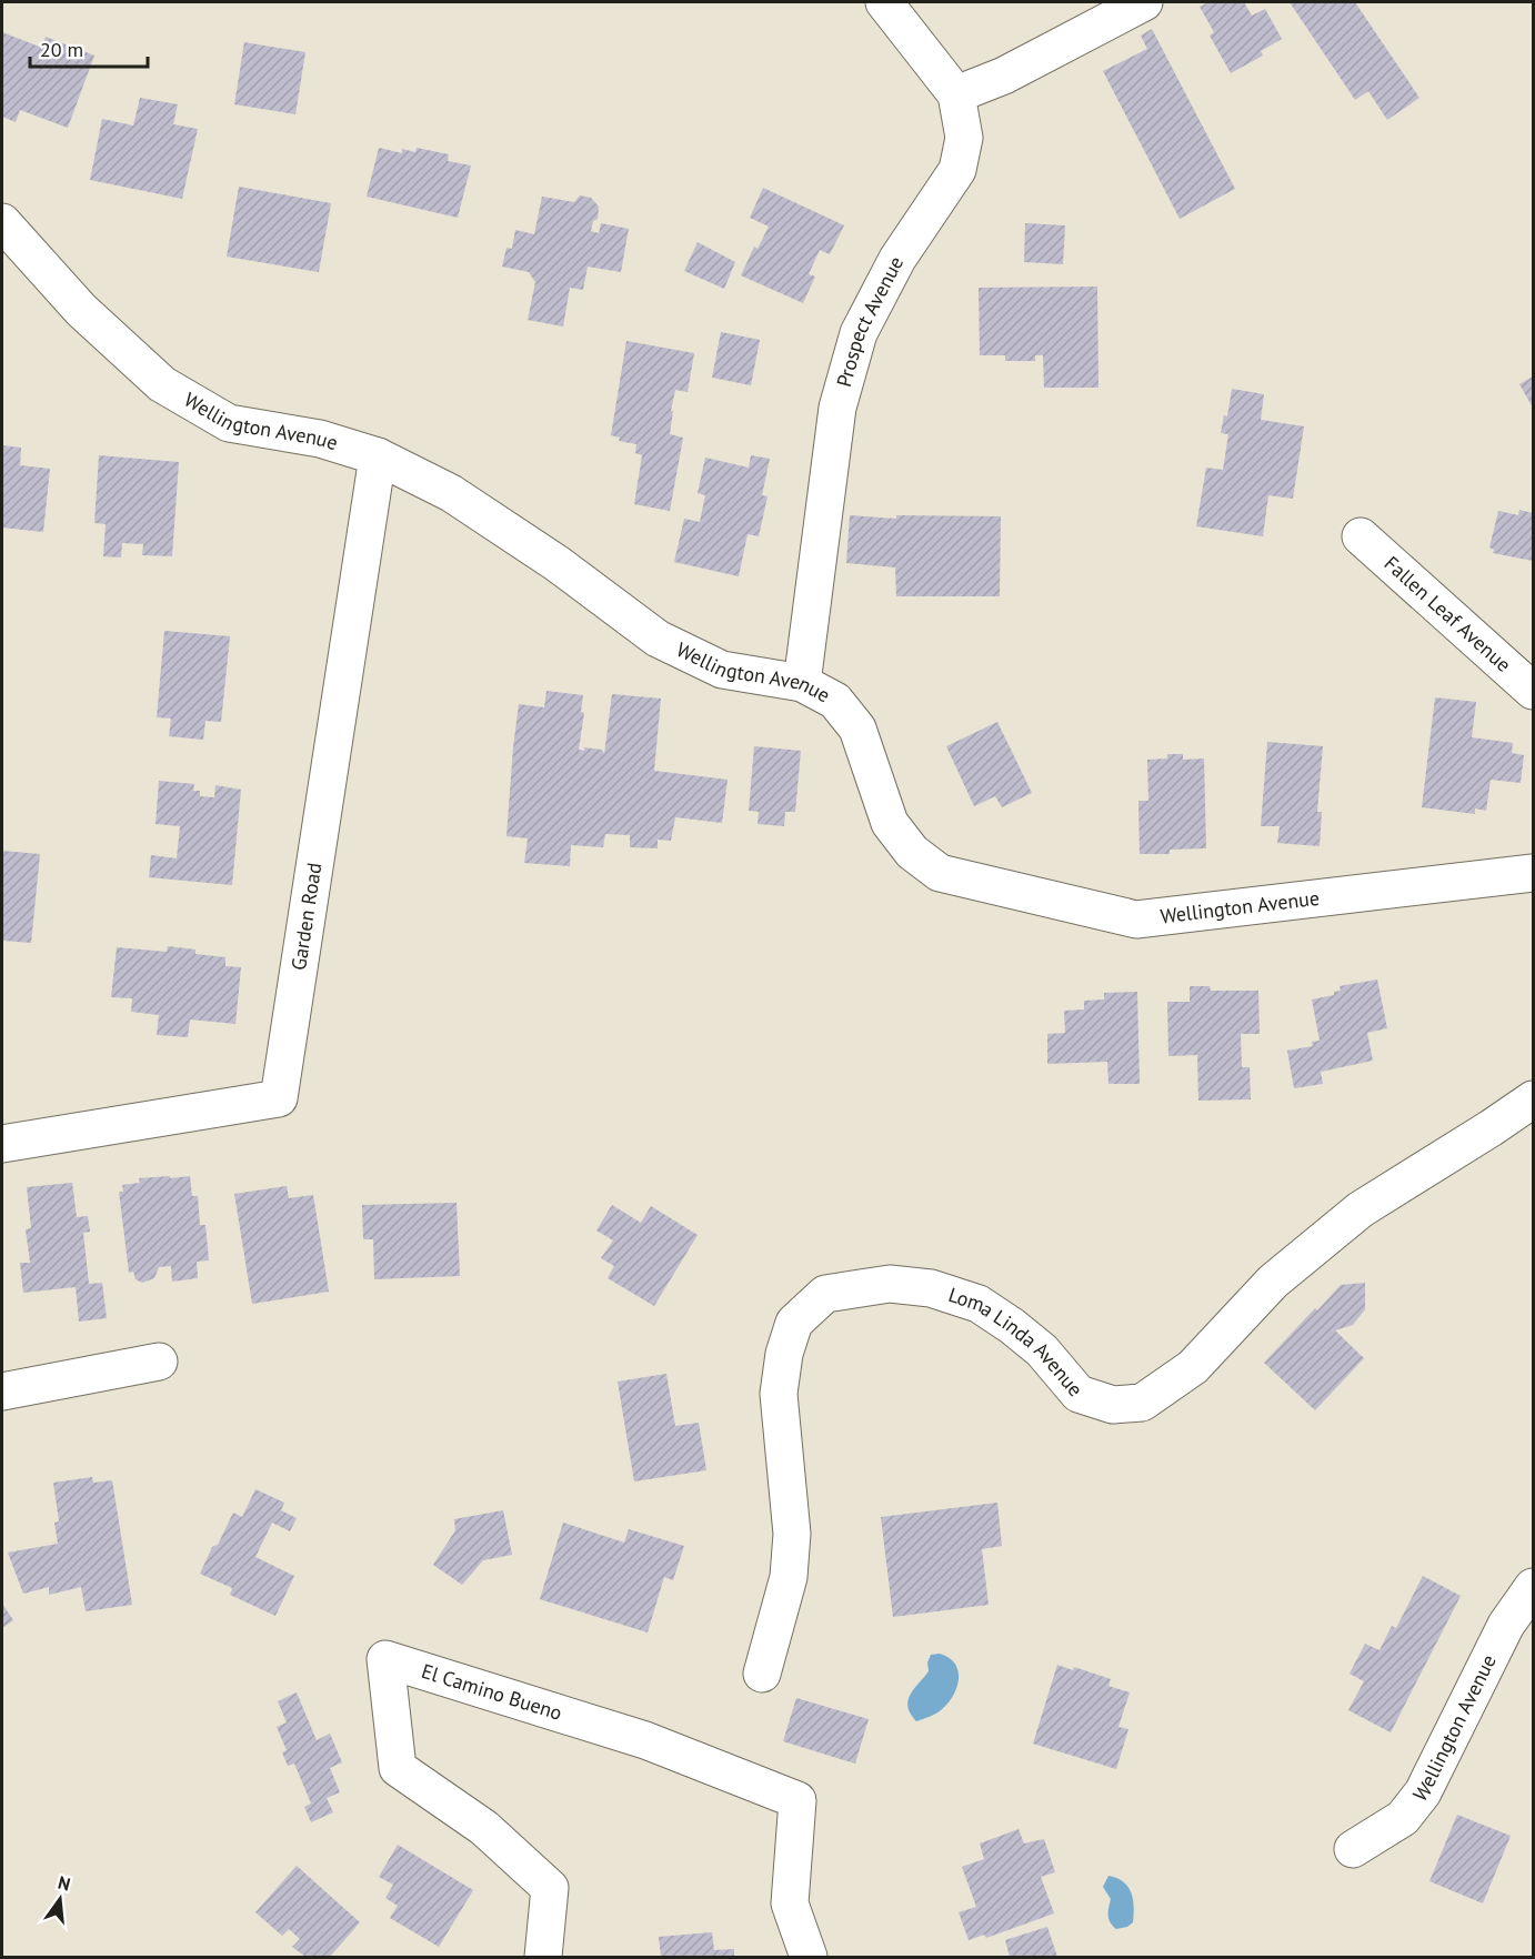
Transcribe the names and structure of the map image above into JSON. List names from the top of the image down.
{
  "streets": {
    "street": [
      "Prospect Avenue",
      "Wellington Avenue",
      "Fallen Leaf Avenue",
      "Garden Road",
      "Loma Linda Avenue",
      "El Camino Bueno"
    ]
  },
  "crossings": [
    ["Prospect Avenue", "Wellington Avenue"],
    ["Wellington Avenue", "Garden Road"]
  ],
  "scale_bar": "20 m",
  "north": "top"
}
